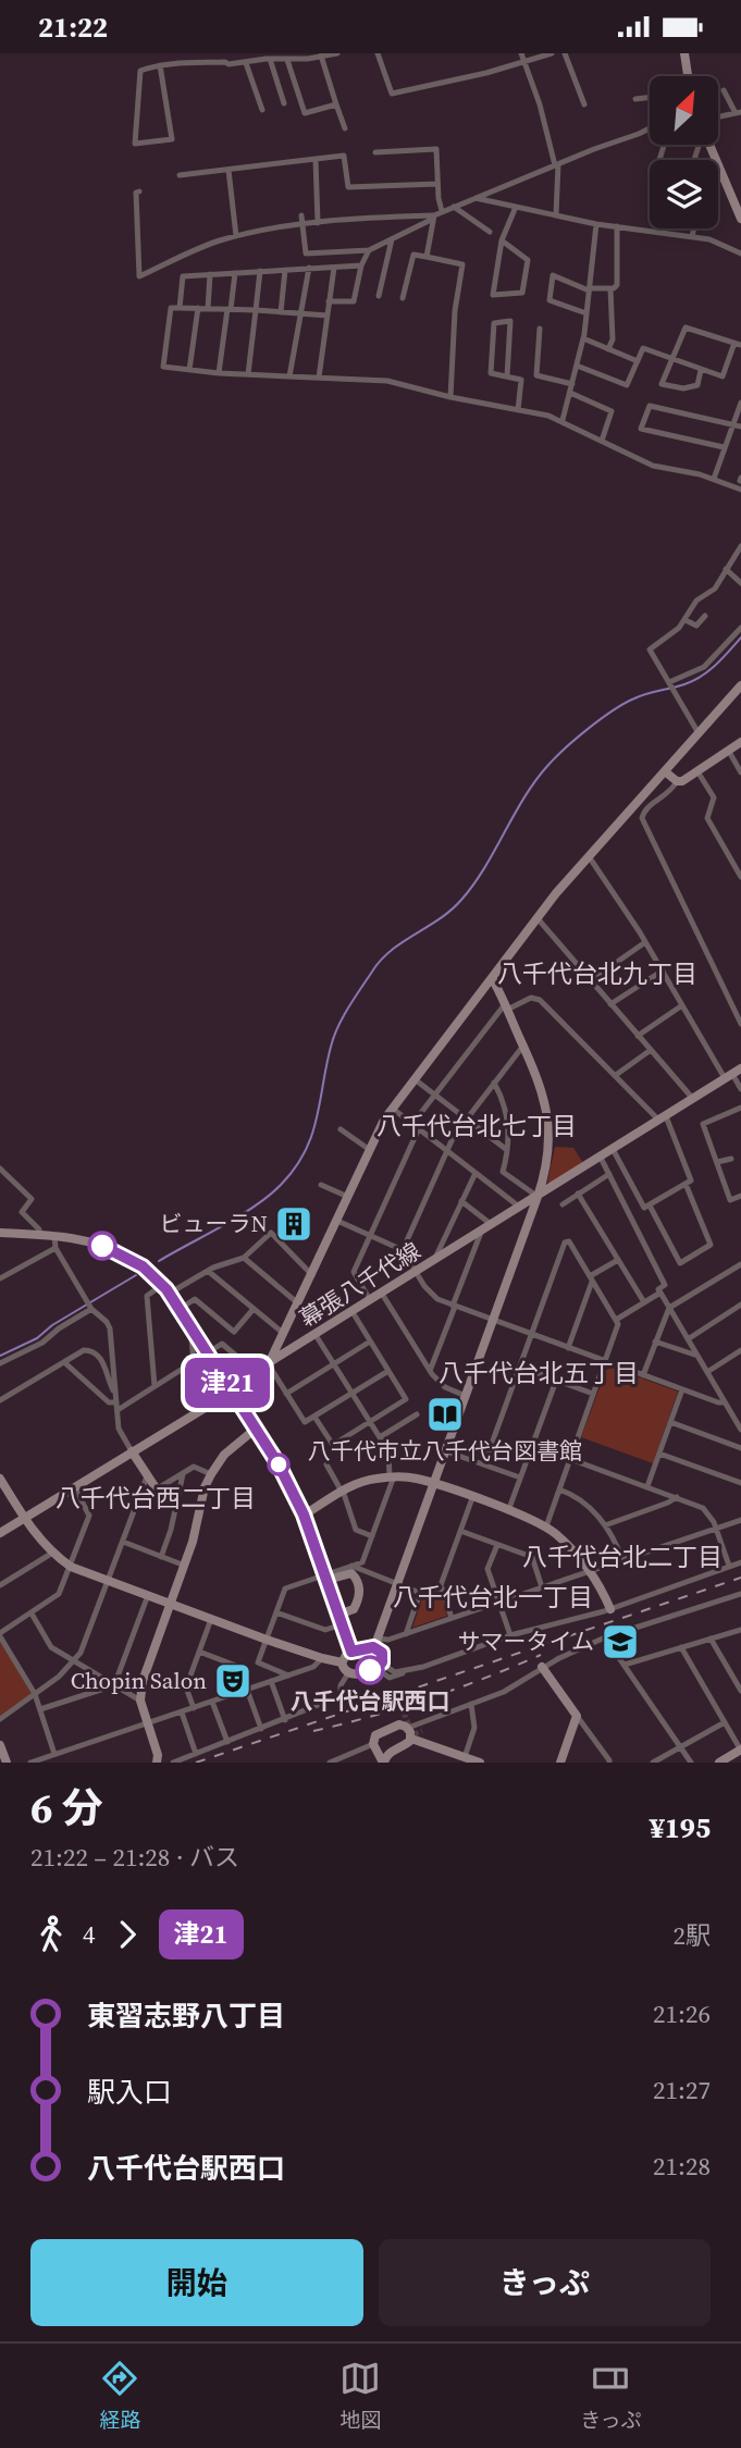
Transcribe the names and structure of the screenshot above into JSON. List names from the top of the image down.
{
  "streets": {
    "street": ["幕張八千代線"]
  },
  "districts": [
    "八千代台北九丁目",
    "八千代台北七丁目",
    "八千代台北五丁目",
    "八千代台西二丁目",
    "八千代台北二丁目",
    "八千代台北一丁目"
  ],
  "places": {
    "building": ["ビューラN"],
    "library": ["八千代市立八千代台図書館"],
    "school or university": ["サマータイム"],
    "other": ["八千代台駅西口"],
    "theatre": ["Chopin Salon"]
  },
  "lines": ["bus line 津21"],
  "north": "top right",
  "page": {
    "status": "21:22",
    "on_map": "津21",
    "heading": ["6 分", "21:22 – 21:28 · バス", "¥195"],
    "legs": ["4", "津21", "2駅"],
    "list": [
      {
        "name": "東習志野八丁目",
        "value": "21:26"
      },
      {
        "name": "駅入口",
        "value": "21:27"
      },
      {
        "name": "八千代台駅西口",
        "value": "21:28"
      }
    ],
    "buttons": ["開始", "きっぷ"],
    "tabs": ["経路", "地図", "きっぷ"]
  }
}
